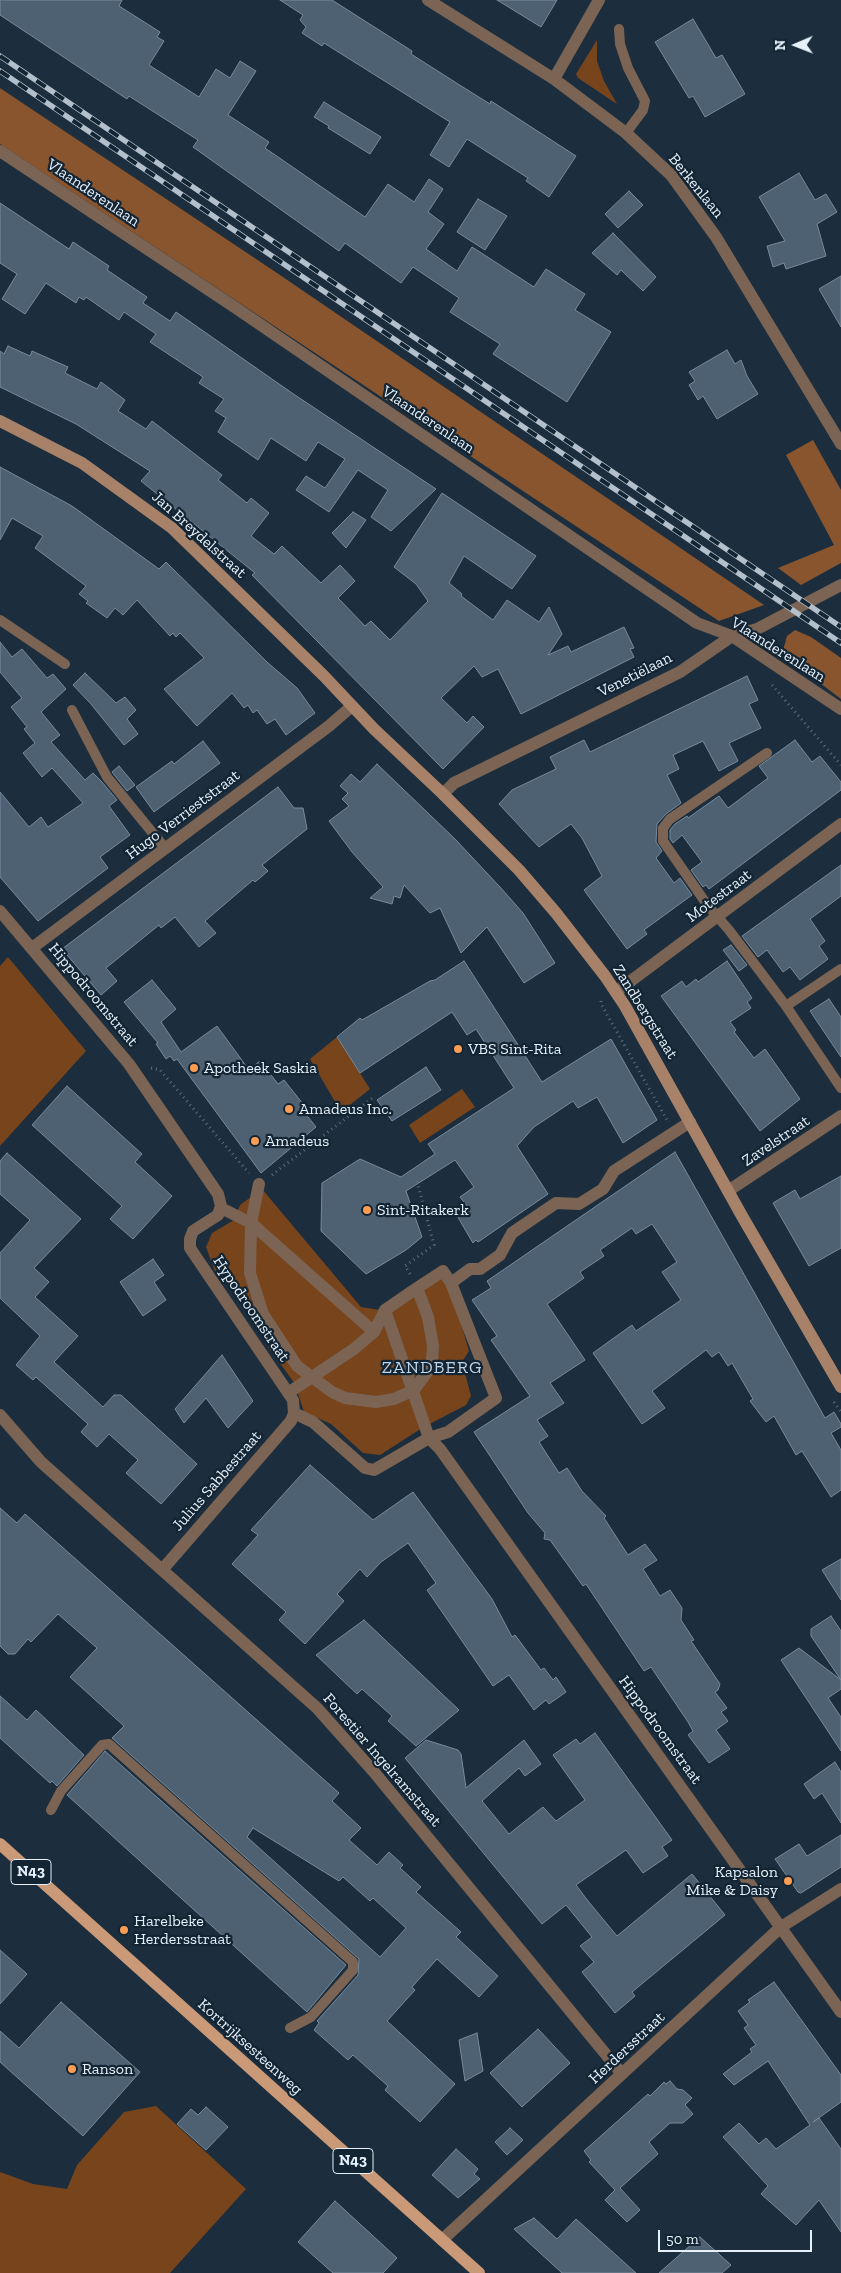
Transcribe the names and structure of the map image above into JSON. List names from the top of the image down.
{
  "streets": {
    "main road": ["N43", "Kortrijksesteenweg"],
    "street": [
      "Berkenlaan",
      "Vlaanderenlaan",
      "Jan Breydelstraat",
      "Venetiëlaan",
      "Hugo Verrieststraat",
      "Motestraat",
      "Hippodroomstraat",
      "Zandbergstraat",
      "Zavelstraat",
      "Hypodroomstraat",
      "Julius Sabbestraat",
      "Forestier Ingelramstraat",
      "Herdersstraat"
    ]
  },
  "crossings": [
    ["Vlaanderenlaan", "Venetiëlaan"],
    ["Jan Breydelstraat", "Hugo Verrieststraat"],
    ["Jan Breydelstraat", "Zandbergstraat"],
    ["Venetiëlaan", "Zandbergstraat"],
    ["Hugo Verrieststraat", "Hippodroomstraat"],
    ["Hugo Verrieststraat", "Zandbergstraat"],
    ["Motestraat", "Zandbergstraat"],
    ["Hippodroomstraat", "Herdersstraat"],
    ["Zandbergstraat", "Zavelstraat"],
    ["Hypodroomstraat", "Julius Sabbestraat"],
    ["Julius Sabbestraat", "Forestier Ingelramstraat"],
    ["Forestier Ingelramstraat", "Herdersstraat"],
    ["Kortrijksesteenweg", "Herdersstraat"]
  ],
  "districts": ["ZANDBERG"],
  "places": [
    "VBS Sint-Rita",
    "Apotheek Saskia",
    "Amadeus Inc.",
    "Amadeus",
    "Sint-Ritakerk",
    "Kapsalon Mike & Daisy",
    "Harelbeke Herdersstraat",
    "Ranson"
  ],
  "scale_bar": "50 m",
  "north": "left"
}
